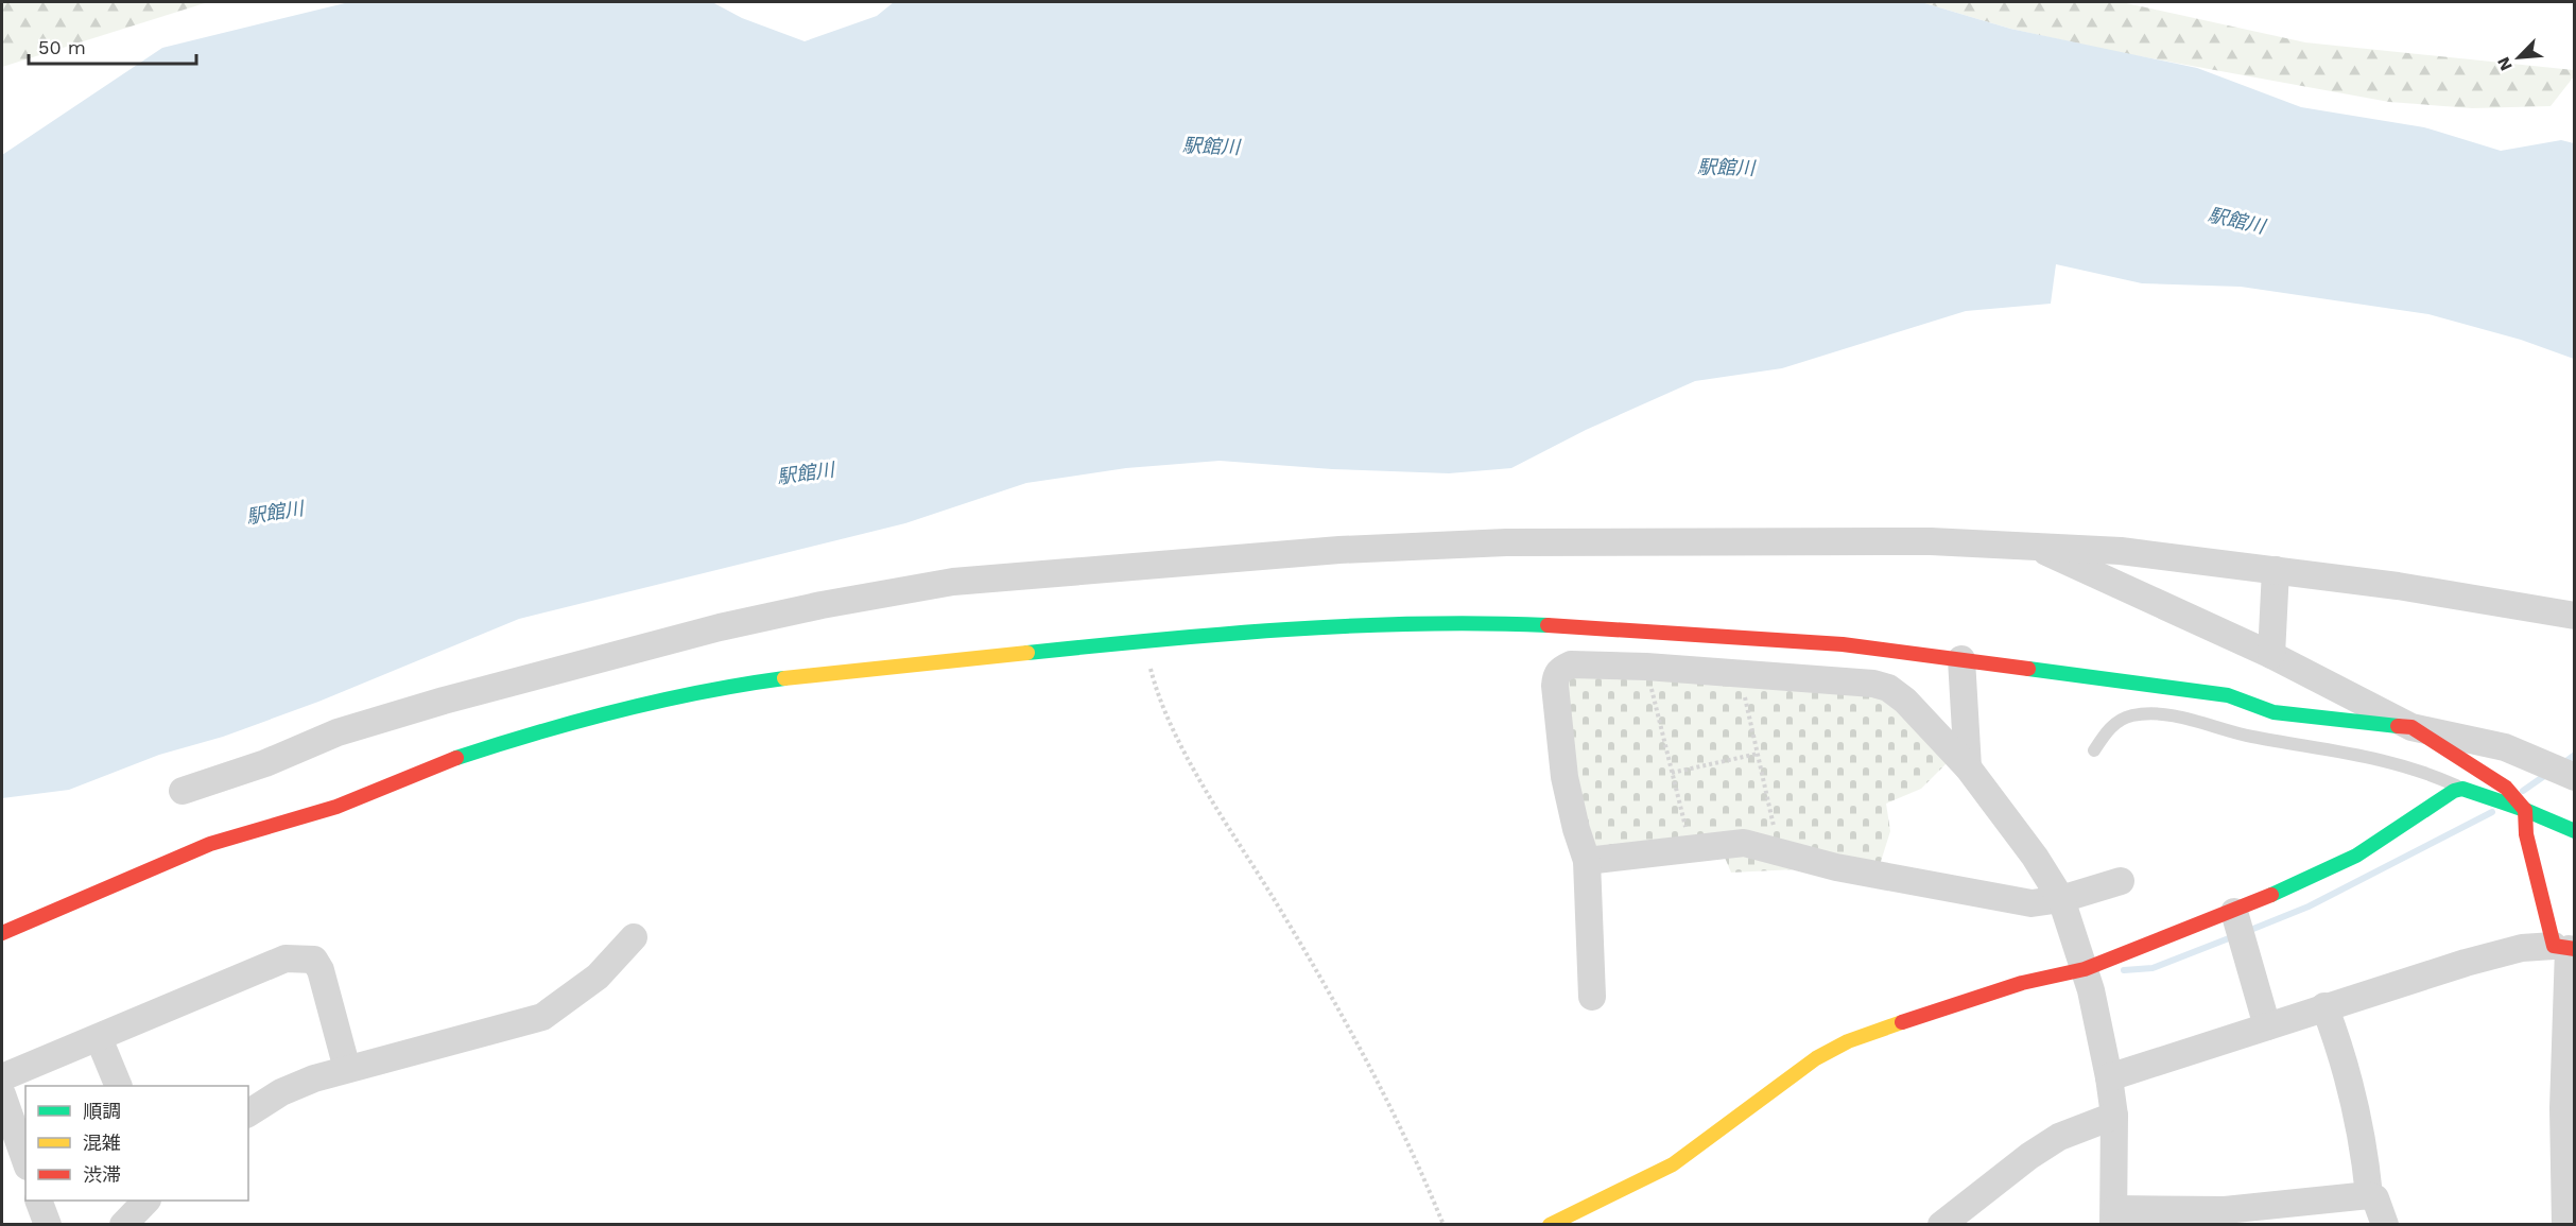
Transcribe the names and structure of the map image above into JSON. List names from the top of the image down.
{
  "water": ["駅館川"],
  "legend": ["順調", "混雑", "渋滞"],
  "scale_bar": "50 m",
  "north": "bottom left"
}
